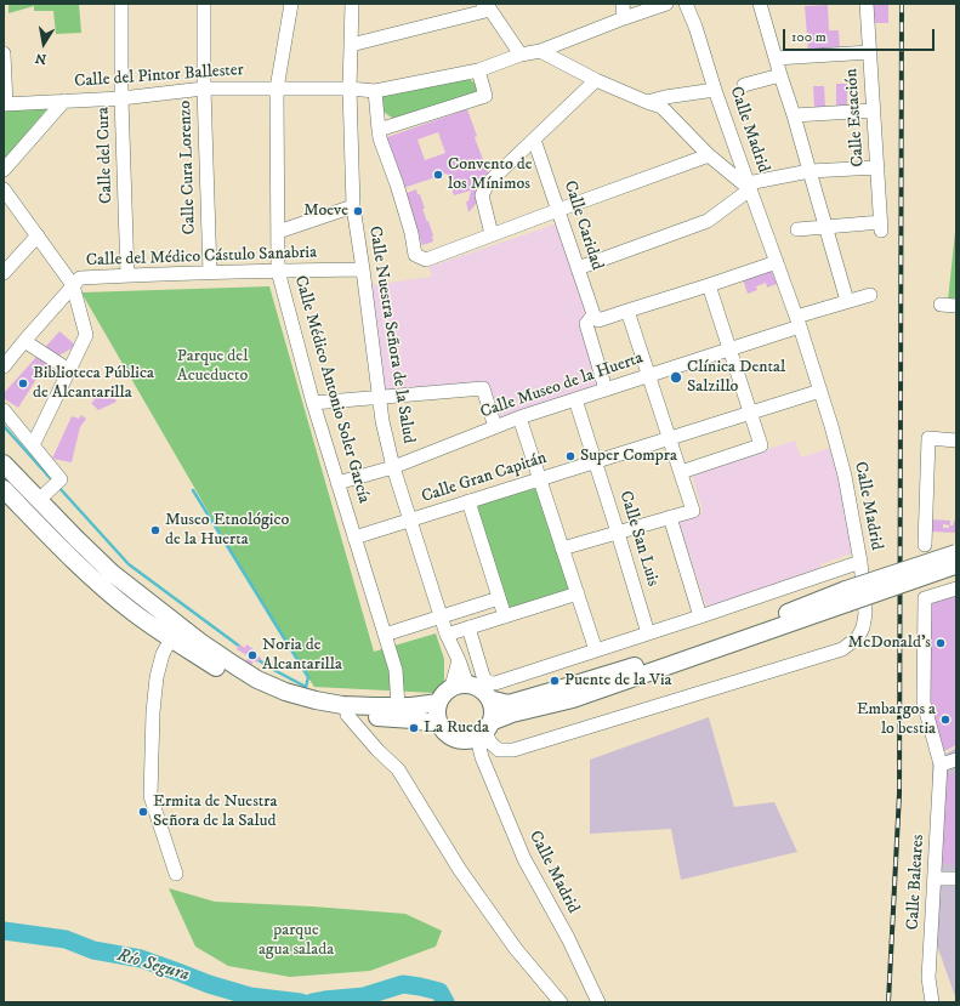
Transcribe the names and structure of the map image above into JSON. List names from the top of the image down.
{
  "streets": {
    "street": [
      "Calle del Pintor Ballester",
      "Calle Estación",
      "Calle Madrid",
      "Calle del Cura",
      "Calle Cura Lorenzo",
      "Calle Caridad",
      "Calle del Médico Cástulo Sanabria",
      "Calle Nuestra Señora de la Salud",
      "Calle Museo de la Huerta",
      "Calle Médico Antonio Soler García",
      "Calle Gran Capitán",
      "Calle San Luis",
      "Calle Baleares"
    ]
  },
  "crossings": [
    ["Calle del Pintor Ballester", "Calle del Cura"],
    ["Calle del Pintor Ballester", "Calle Cura Lorenzo"],
    ["Calle del Pintor Ballester", "Calle Nuestra Señora de la Salud"],
    ["Calle del Pintor Ballester", "Calle Médico Antonio Soler García"],
    ["Calle Madrid", "Calle Nuestra Señora de la Salud"],
    ["Calle Madrid", "Calle Museo de la Huerta"],
    ["Calle Madrid", "Calle Gran Capitán"],
    ["Calle del Cura", "Calle del Médico Cástulo Sanabria"],
    ["Calle Cura Lorenzo", "Calle del Médico Cástulo Sanabria"],
    ["Calle del Médico Cástulo Sanabria", "Calle Nuestra Señora de la Salud"],
    ["Calle del Médico Cástulo Sanabria", "Calle Médico Antonio Soler García"],
    ["Calle Nuestra Señora de la Salud", "Calle Museo de la Huerta"],
    ["Calle Nuestra Señora de la Salud", "Calle Gran Capitán"],
    ["Calle Museo de la Huerta", "Calle Médico Antonio Soler García"],
    ["Calle Museo de la Huerta", "Calle San Luis"],
    ["Calle Médico Antonio Soler García", "Calle Gran Capitán"],
    ["Calle Gran Capitán", "Calle San Luis"]
  ],
  "water": ["Río Segura"],
  "parks": ["Parque del Acueducto", "parque agua salada"],
  "places": [
    "Convento de los Mínimos",
    "Moeve",
    "Clínica Dental Salzillo",
    "Biblioteca Pública de Alcantarilla",
    "Super Compra",
    "Museo Etnológico de la Huerta",
    "McDonald's",
    "Noria de Alcantarilla",
    "Puente de la Via",
    "Embargos a lo bestia",
    "La Rueda",
    "Ermita de Nuestra Señora de la Salud"
  ],
  "scale_bar": "100 m",
  "north": "bottom"
}
